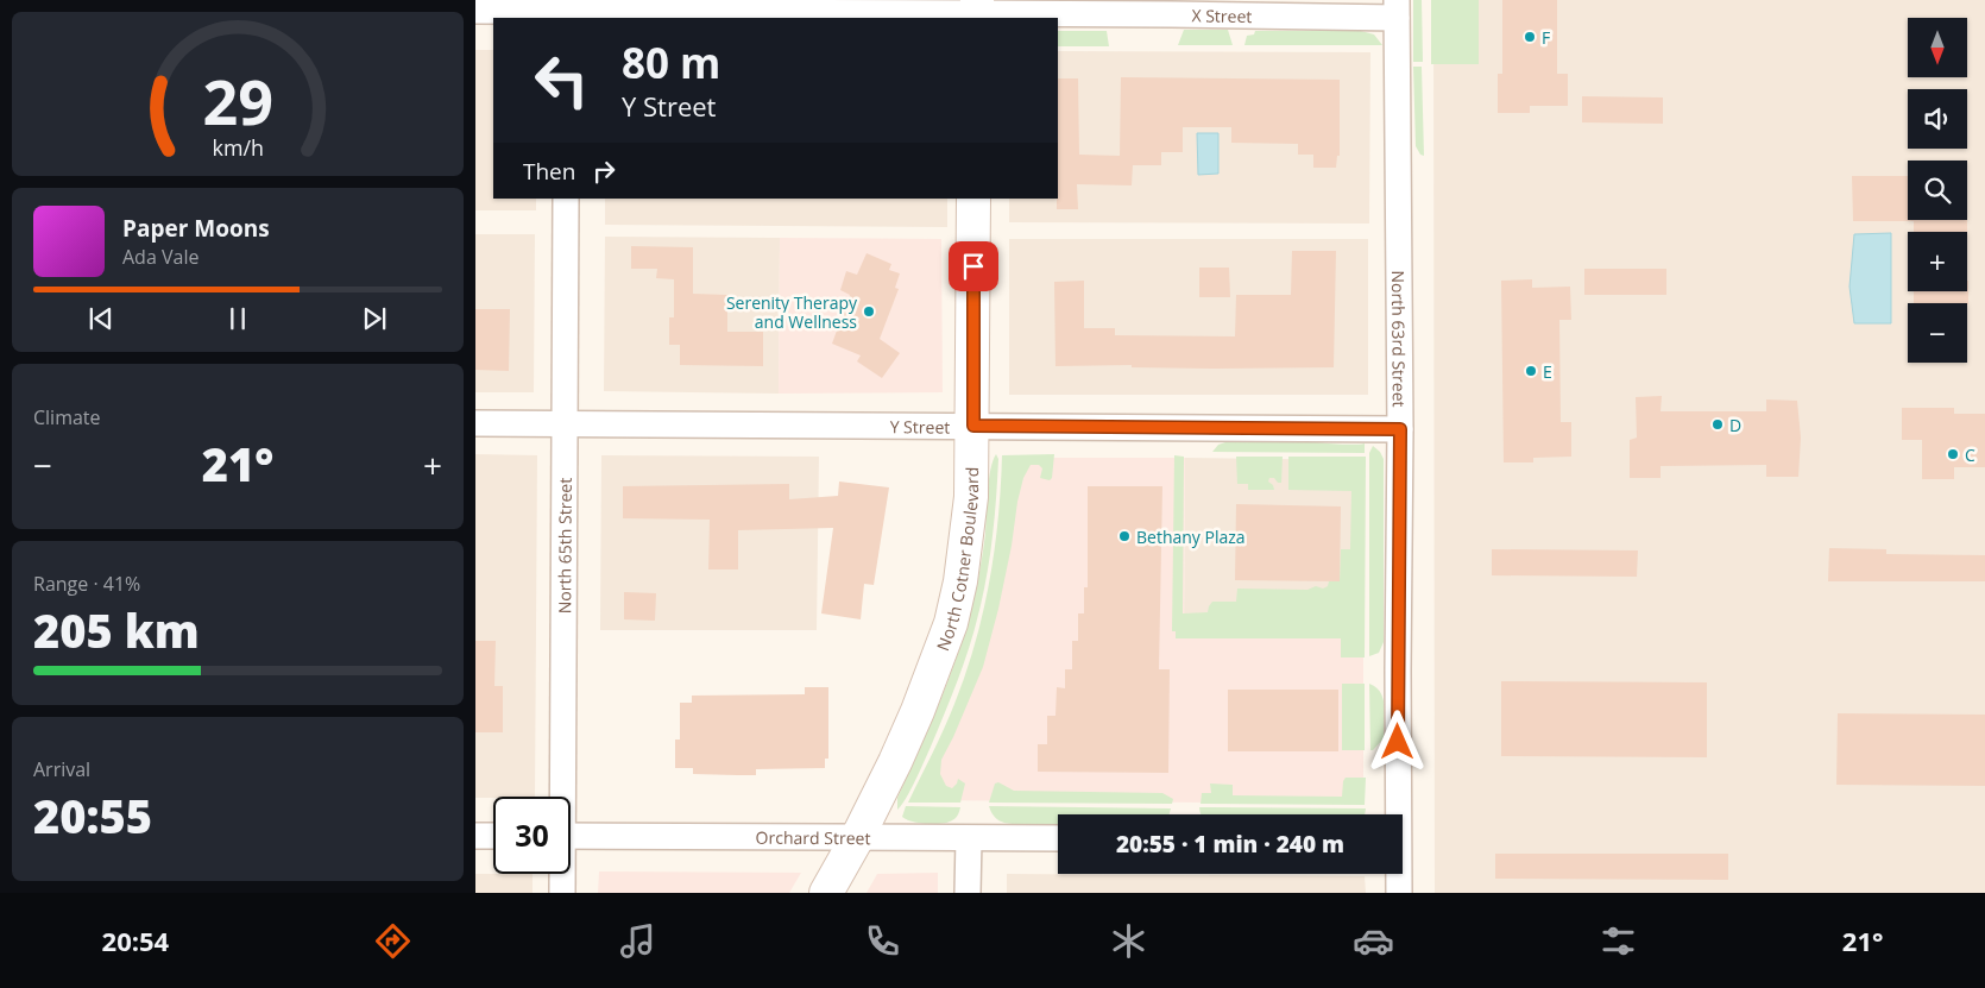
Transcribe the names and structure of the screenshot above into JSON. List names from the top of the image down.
{
  "streets": {
    "main road": ["North Cotner Boulevard"],
    "street": [
      "X Street",
      "North 63rd Street",
      "Y Street",
      "North 65th Street",
      "Orchard Street"
    ]
  },
  "crossings": [
    ["X Street", "North 63rd Street"],
    ["North 63rd Street", "Y Street"],
    ["Y Street", "North 65th Street"],
    ["Y Street", "North Cotner Boulevard"],
    ["North Cotner Boulevard", "Orchard Street"]
  ],
  "places": [
    "F",
    "Serenity Therapy and Wellness",
    "E",
    "D",
    "C",
    "Bethany Plaza"
  ],
  "north": "bottom",
  "page": {
    "map_buttons": ["+", "−"],
    "turn": ["80 m", "Y Street"],
    "then": "Then",
    "song": ["Paper Moons", "Ada Vale"],
    "tile": [
      "Climate",
      ["Range · 41%", "205 km"],
      ["Arrival", "20:55"]
    ],
    "heat": ["−", "21°", "+"],
    "limit": "30",
    "trip": "20:55 · 1 min · 240 m",
    "tabs": ["20:54", "21°"],
    "gauge": ["29", "km/h"]
  }
}
